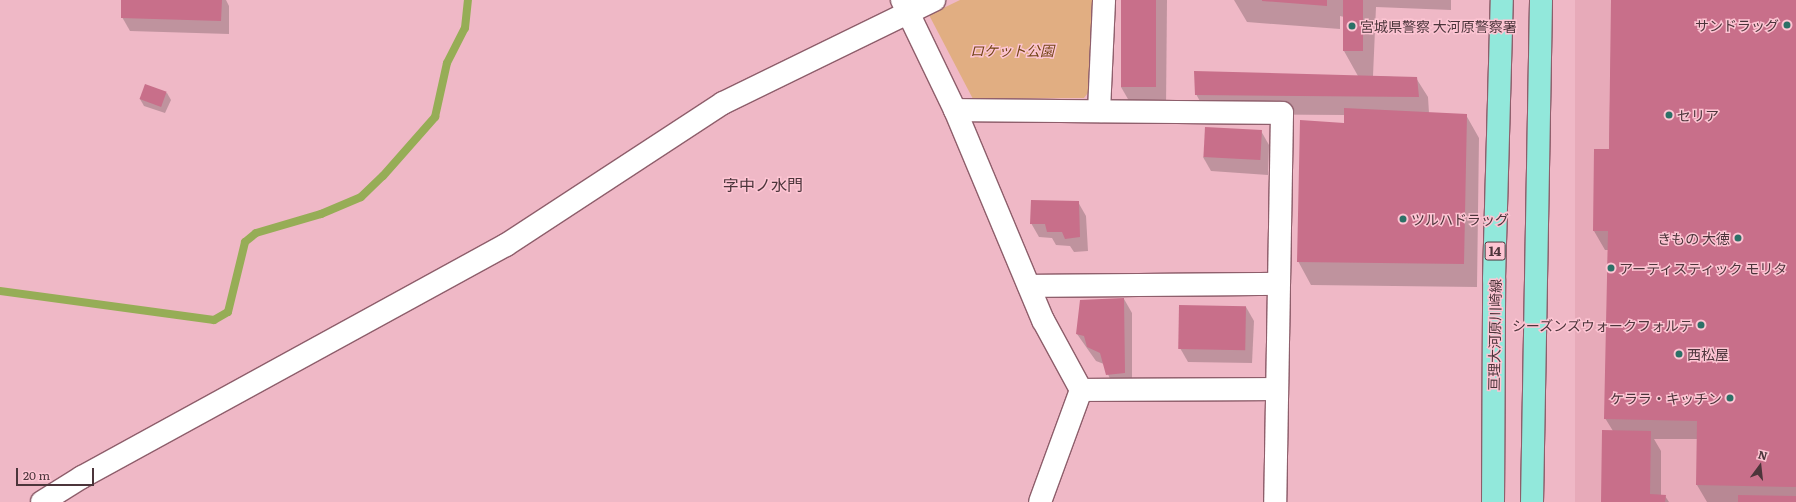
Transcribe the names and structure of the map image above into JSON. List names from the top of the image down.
{
  "streets": {
    "main road": ["14", "亘理大河原川崎線"]
  },
  "districts": ["字中ノ水門"],
  "parks": ["ロケット公園"],
  "places": [
    "サンドラッグ",
    "宮城県警察 大河原警察署",
    "セリア",
    "ツルハドラッグ",
    "きもの 大徳",
    "アーティスティック モリタ",
    "シーズンズウォークフォルテ",
    "西松屋",
    "ケララ・キッチン"
  ],
  "scale_bar": "20 m",
  "north": "top"
}
